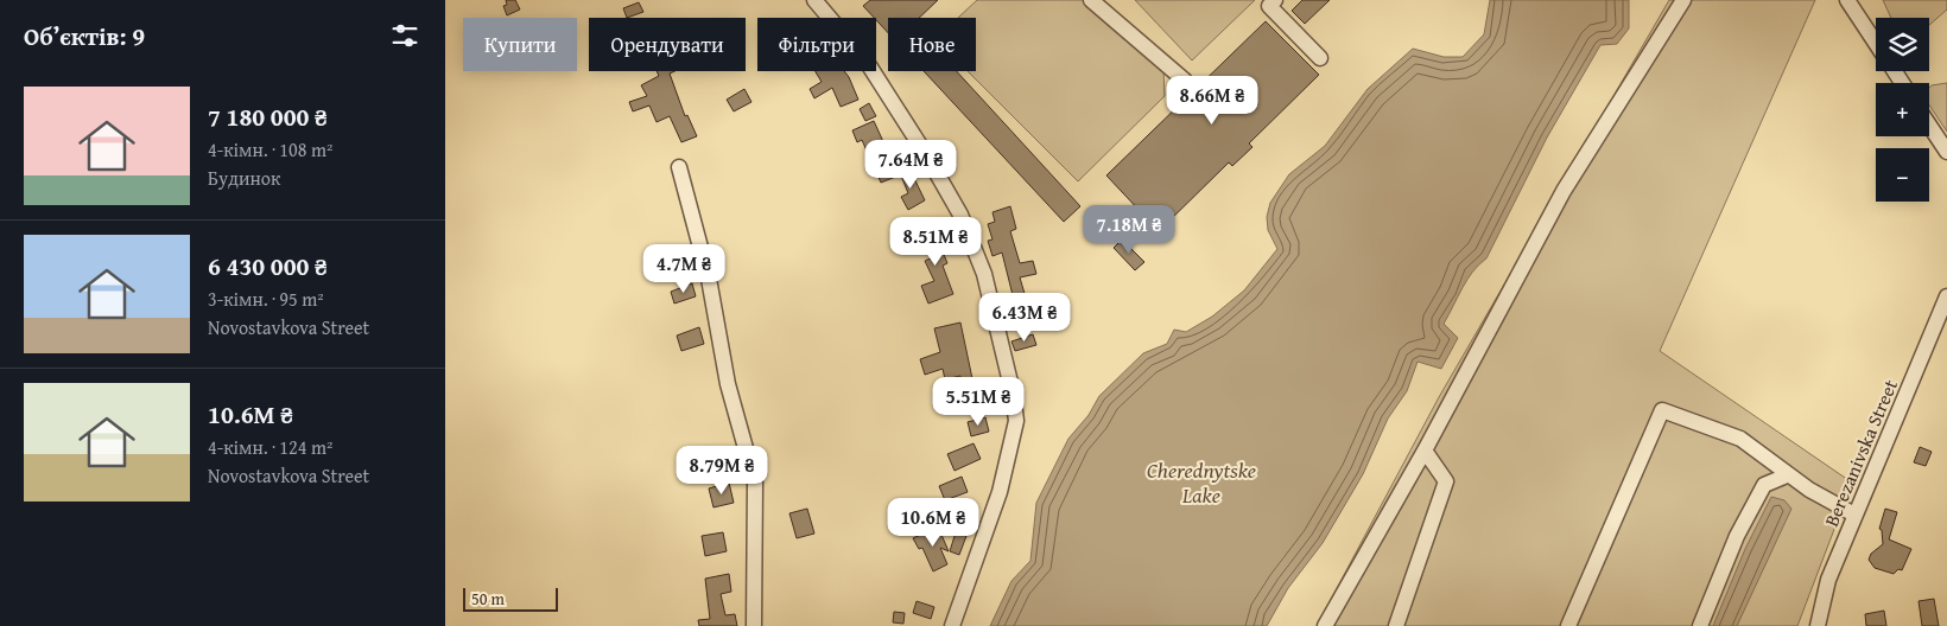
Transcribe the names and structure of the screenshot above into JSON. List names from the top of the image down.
{
  "streets": {
    "street": ["Berezanivska Street"]
  },
  "water": ["Cherednytske Lake"],
  "scale_bar": "50 m",
  "page": {
    "heading": "Об’єктів: 9",
    "map_buttons": ["+", "−"],
    "chip": [
      "Купити",
      "Орендувати",
      "Фільтри",
      "Нове"
    ],
    "list": [
      {
        "name": "7 180 000 ₴",
        "note": "4-кімн. · 108 m² · Будинок"
      },
      {
        "name": "6 430 000 ₴",
        "note": "3-кімн. · 95 m² · Novostavkova Street"
      },
      {
        "name": "10.6M ₴",
        "note": "4-кімн. · 124 m² · Novostavkova Street"
      }
    ],
    "price": [
      "8.66M ₴",
      "7.64M ₴",
      "7.18M ₴",
      "8.51M ₴",
      "4.7M ₴",
      "6.43M ₴",
      "5.51M ₴",
      "8.79M ₴",
      "10.6M ₴"
    ],
    "scale": "50 m"
  }
}
